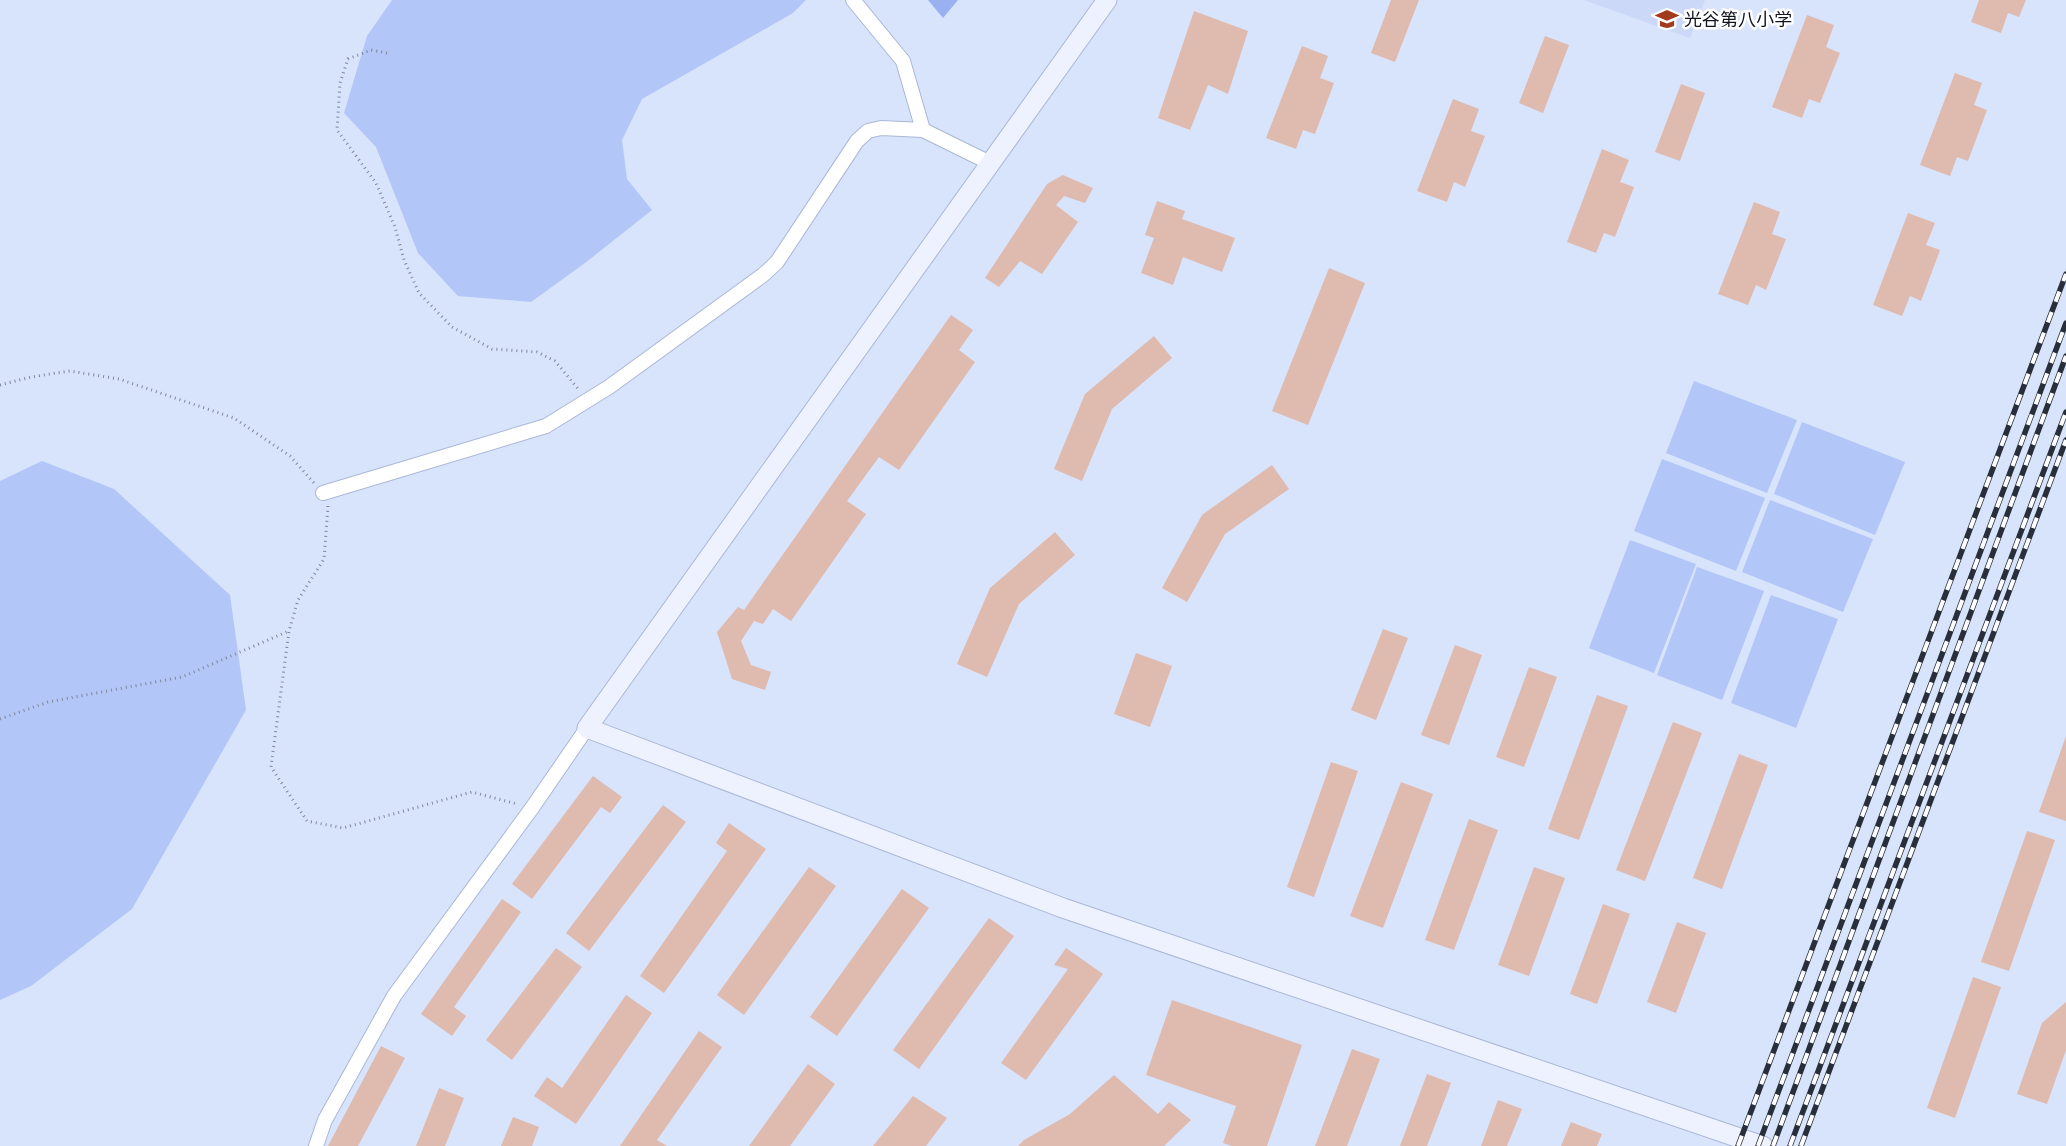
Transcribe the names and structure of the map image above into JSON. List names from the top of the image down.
{
  "places": {
    "school or university": ["光谷第八小学"]
  }
}
